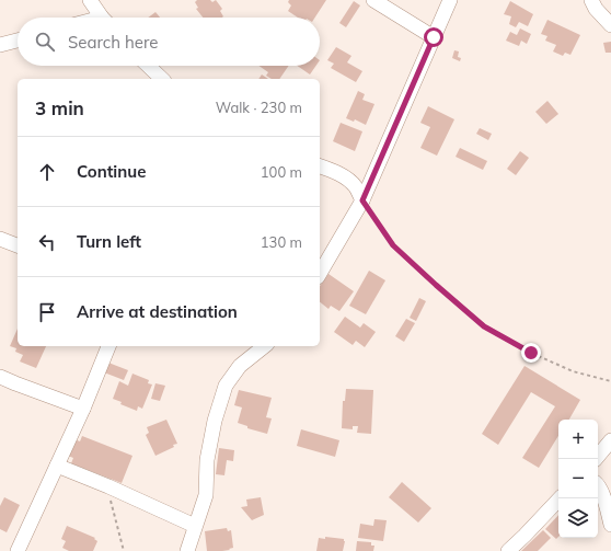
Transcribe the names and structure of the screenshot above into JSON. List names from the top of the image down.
{
  "page": {
    "search": "Search here",
    "heading": ["3 min", "Walk · 230 m"],
    "list": [
      ["Continue", "100 m"],
      ["Turn left", "130 m"],
      "Arrive at destination"
    ],
    "map_buttons": ["+", "−"]
  }
}
